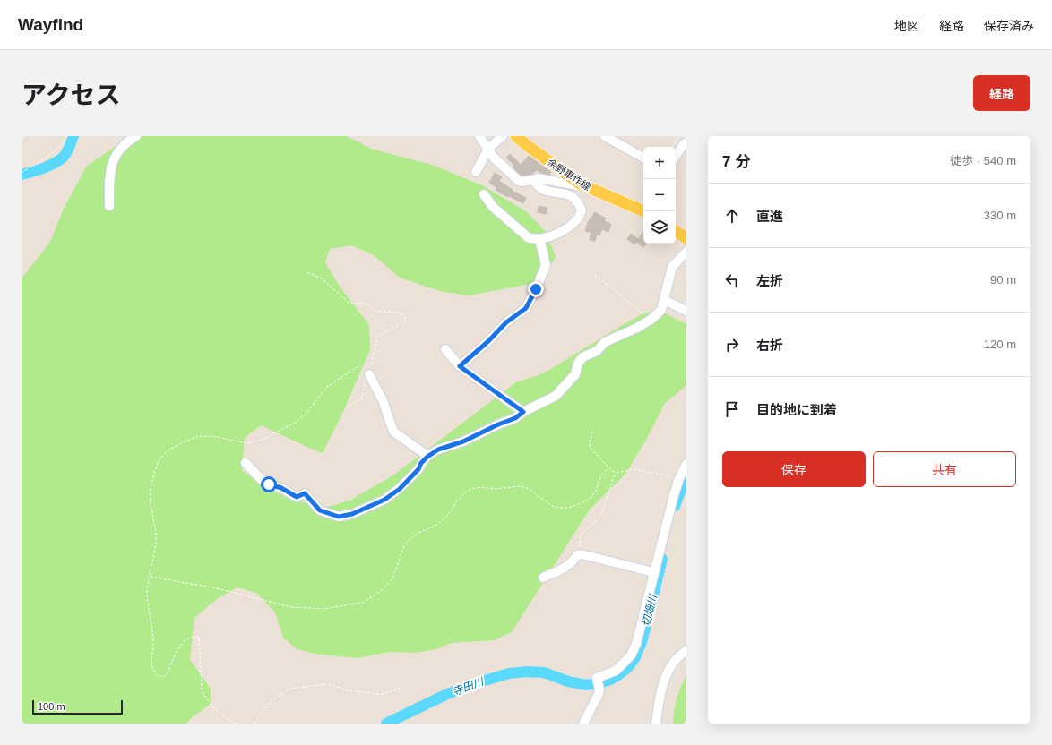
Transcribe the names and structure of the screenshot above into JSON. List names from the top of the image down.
{
  "streets": {
    "main road": ["余野車作線"]
  },
  "water": ["切畑川", "寺田川"],
  "scale_bar": "100 m",
  "page": {
    "header": "Wayfind",
    "nav": ["地図", "経路", "保存済み"],
    "title": "アクセス",
    "buttons": [
      "経路",
      ["保存", "共有"]
    ],
    "heading": ["7 分", "徒歩 · 540 m"],
    "map_buttons": ["+", "−"],
    "list": [
      ["直進", "330 m"],
      ["左折", "90 m"],
      ["右折", "120 m"],
      "目的地に到着"
    ],
    "scale": "100 m"
  }
}
